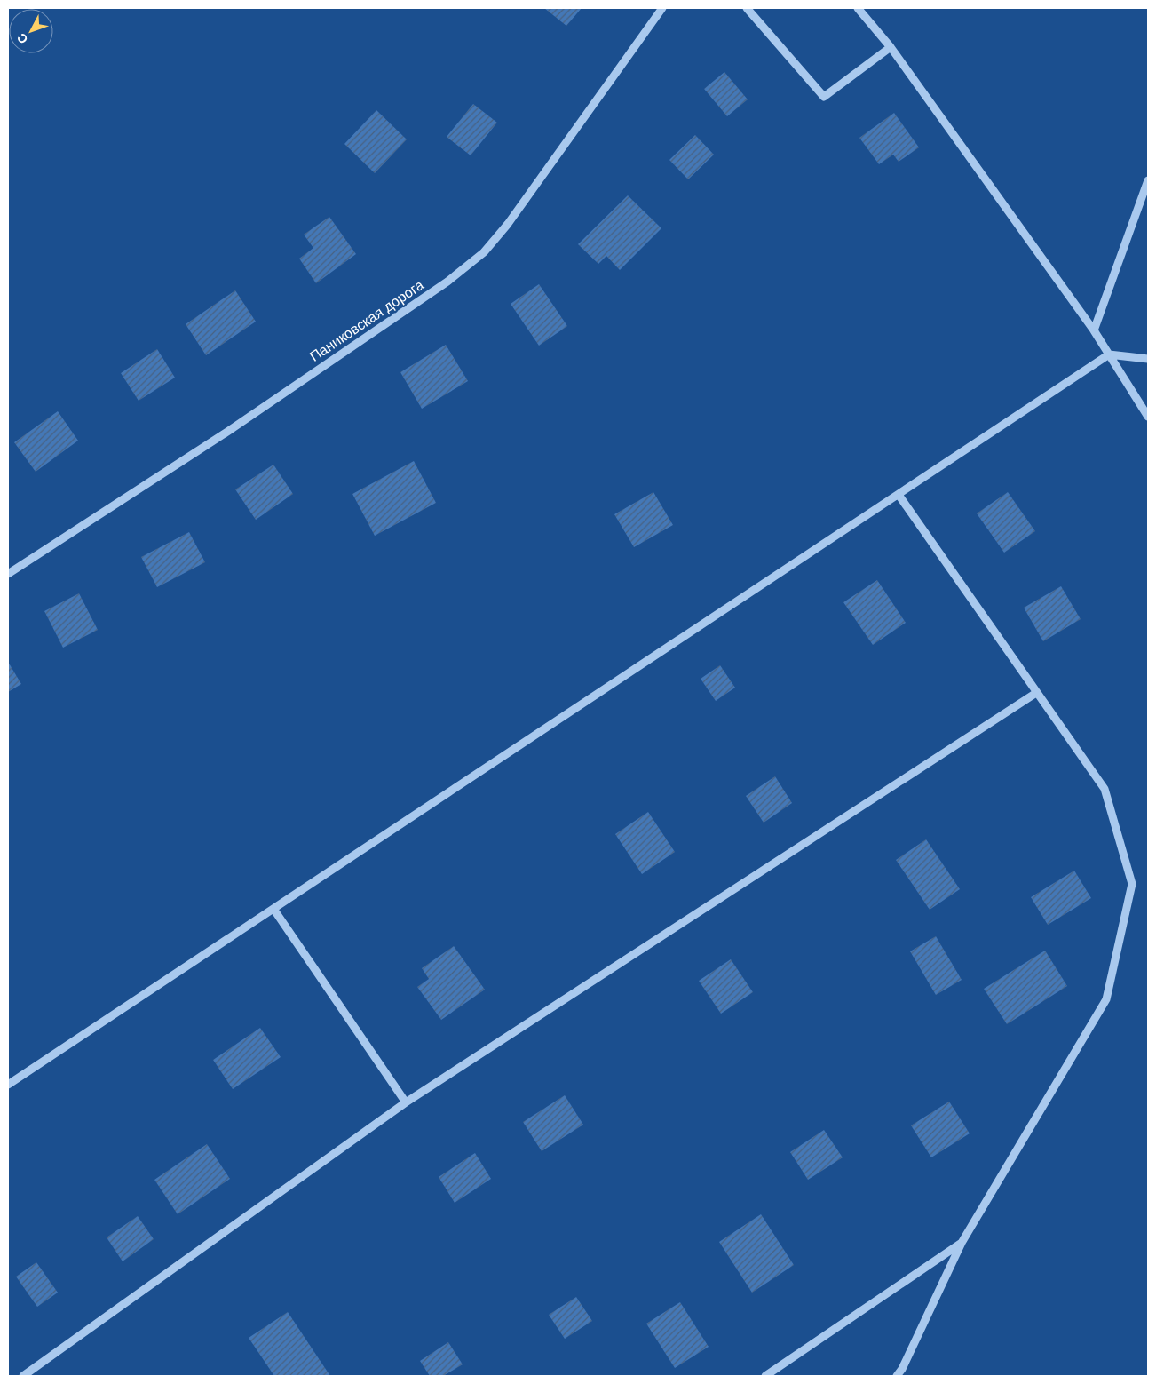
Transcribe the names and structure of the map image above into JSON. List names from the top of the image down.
{
  "streets": {
    "street": ["Паниковская дорога"]
  },
  "north": "bottom left"
}
